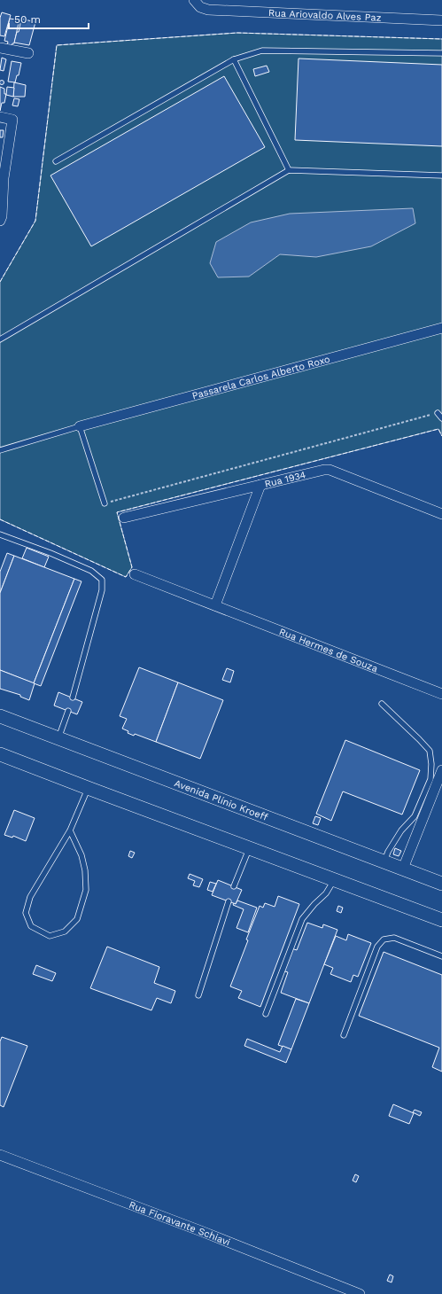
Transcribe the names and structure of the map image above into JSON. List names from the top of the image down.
{
  "streets": {
    "main road": ["Avenida Plínio Kroeff"],
    "street": [
      "Rua Ariovaldo Alves Paz",
      "Passarela Carlos Alberto Roxo",
      "Rua 1934",
      "Rua Hermes de Souza",
      "Rua Fioravante Schiavi"
    ]
  },
  "scale_bar": "50 m"
}
